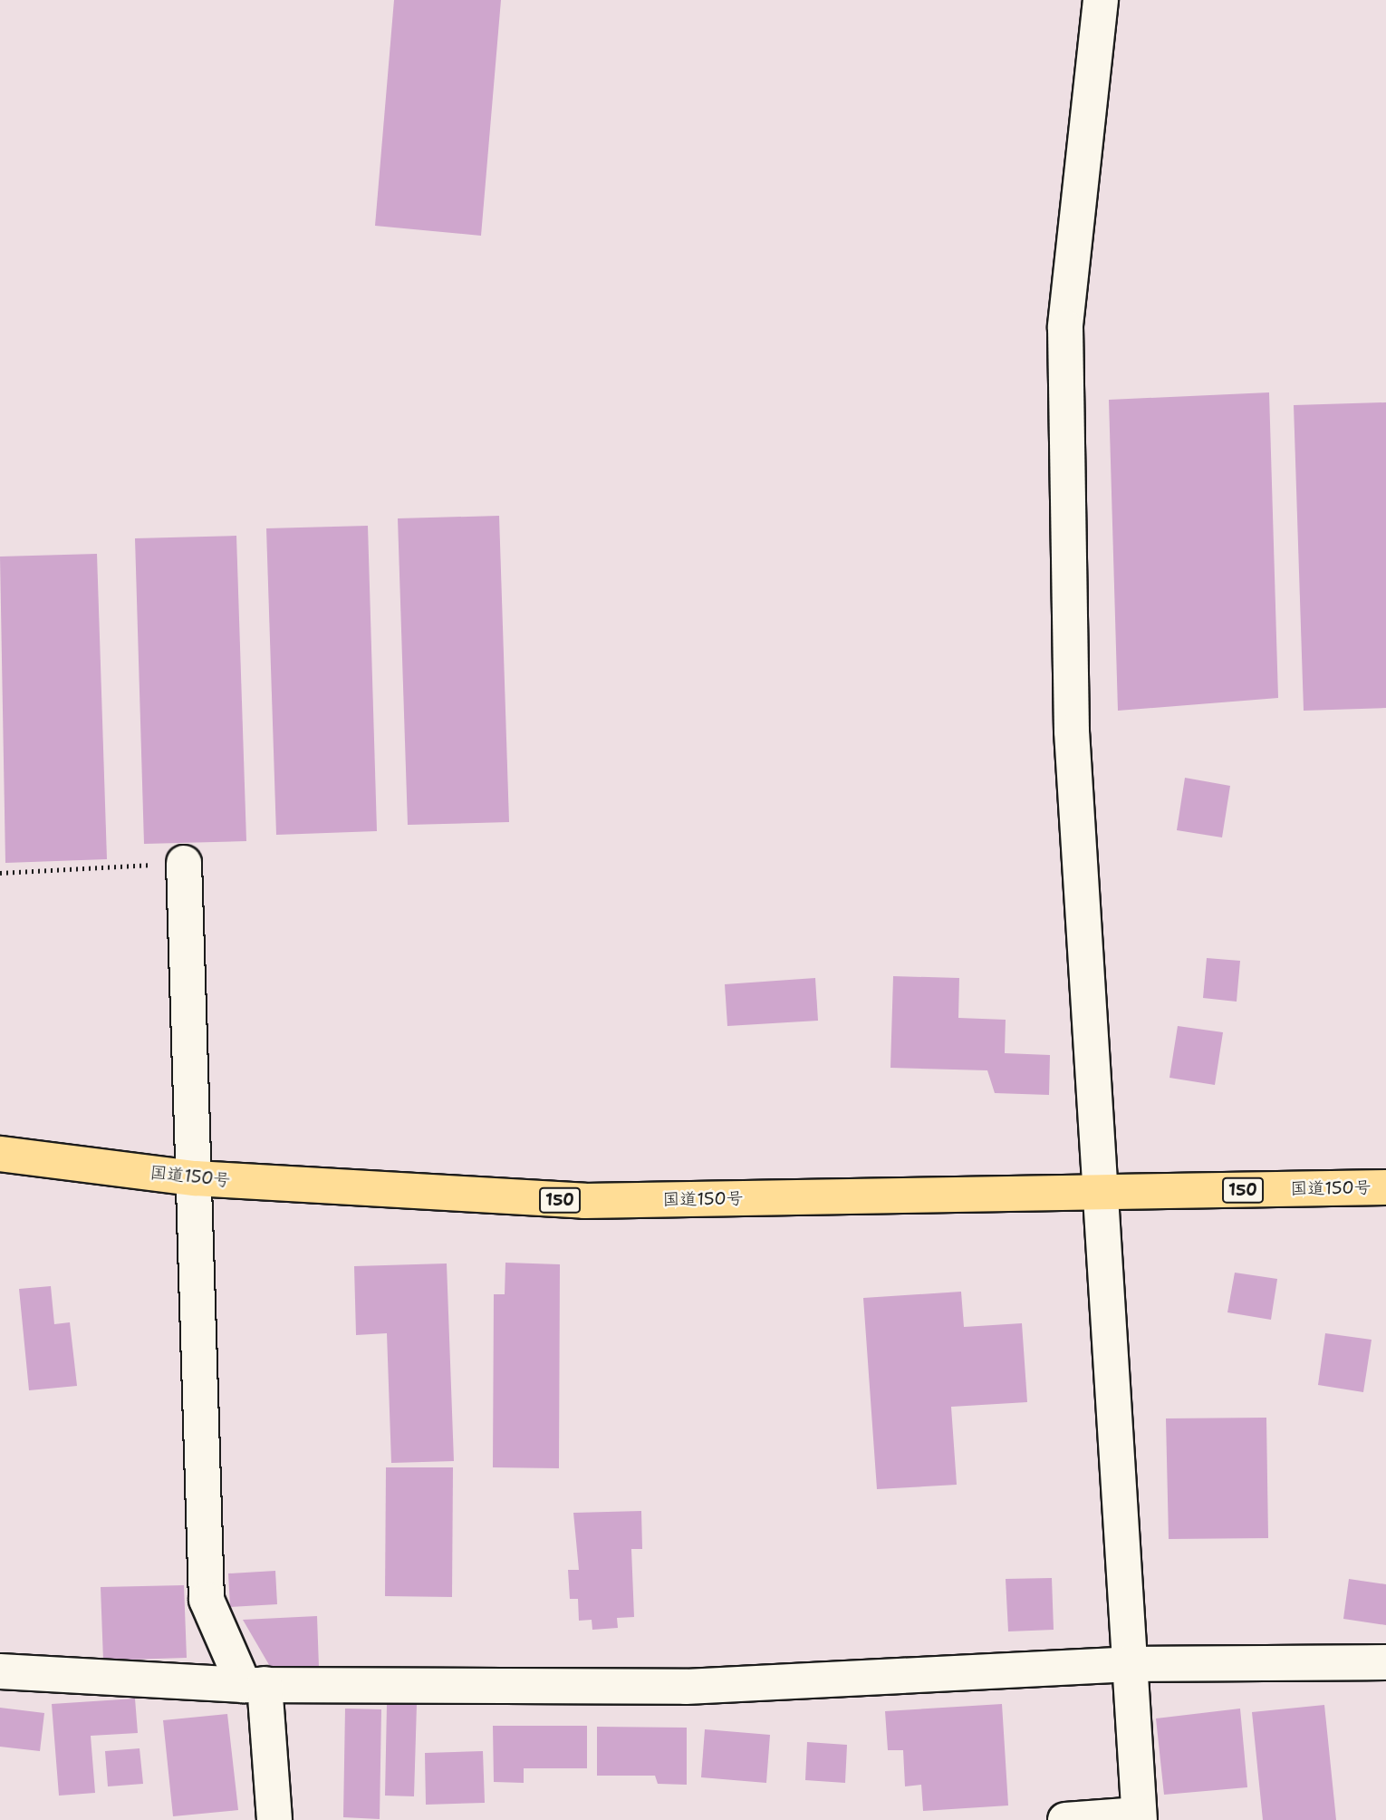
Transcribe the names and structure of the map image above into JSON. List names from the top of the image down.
{
  "streets": {
    "highway": ["国道150号", "150"]
  }
}
